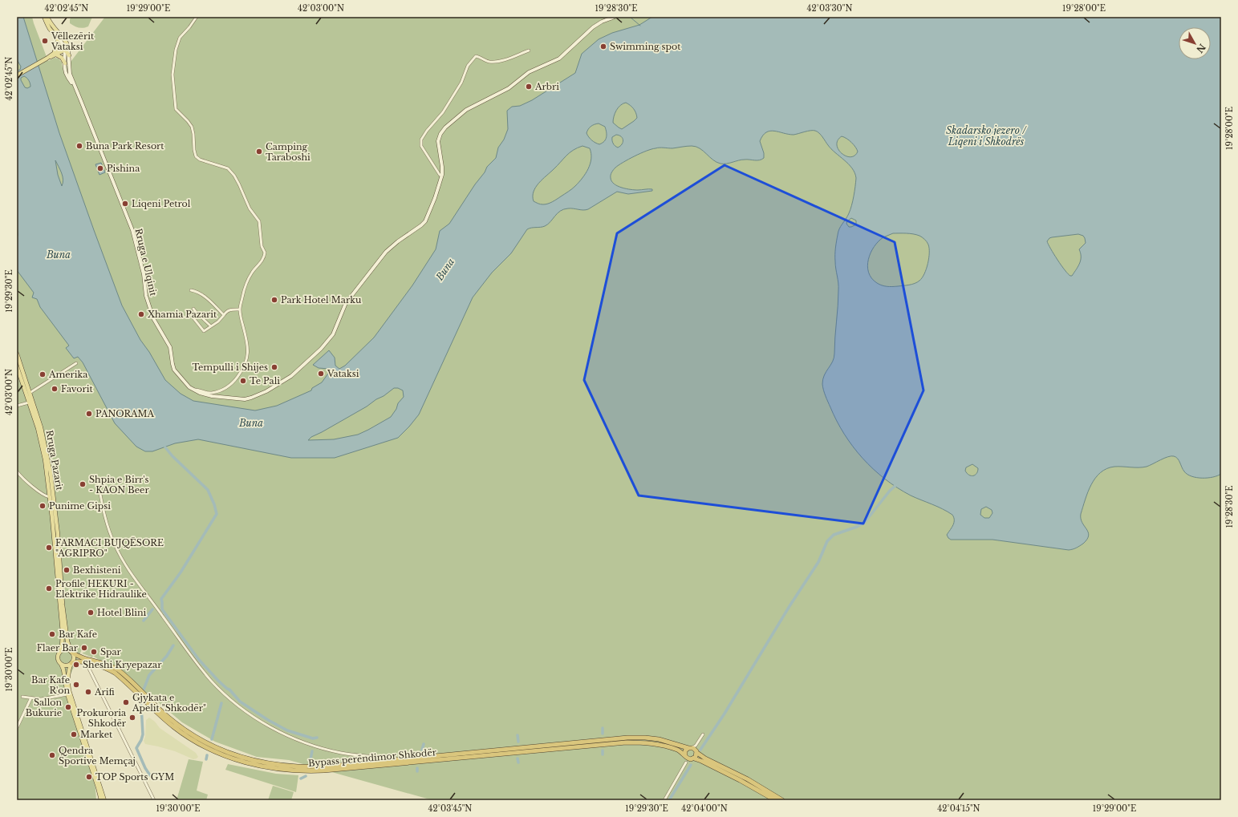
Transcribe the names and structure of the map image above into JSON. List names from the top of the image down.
{
  "streets": {
    "highway": ["Bypass perëndimor Shkodër"],
    "main road": ["Rruga e Ulqinit", "Rruga Pazarit"]
  },
  "crossings": [
    ["Rruga Pazarit", "Bypass perëndimor Shkodër"]
  ],
  "water": ["Skadarsko jezero / Liqeni i Shkodrës", "Buna"],
  "places": [
    "Vëllezërit Vataksi",
    "Swimming spot",
    "Arbri",
    "Buna Park Resort",
    "Camping Taraboshi",
    "Pishina",
    "Liqeni Petrol",
    "Park Hotel Marku",
    "Xhamia Pazarit",
    "Tempulli i Shijes",
    "Vataksi",
    "Amerika",
    "Te Pali",
    "Favorit",
    "PANORAMA",
    "Shpia e Birr's - KAON Beer",
    "Punime Gipsi",
    "FARMACI BUJQËSORE \"AGRIPRO\"",
    "Bexhisteni",
    "Profile HEKURI - Elektrike Hidraulike",
    "Hotel Blini",
    "Bar Kafe",
    "Flaer Bar",
    "Spar",
    "Sheshi Kryepazar",
    "Bar Kafe R'on",
    "Arifi",
    "Gjykata e Apelit \"Shkodër\"",
    "Sallon Bukurie",
    "Prokuroria Shkodër",
    "Market",
    "Qendra Sportive Memçaj",
    "TOP Sports GYM"
  ],
  "north": "bottom right",
  "coordinates": [
    "42°02'45\"N",
    "19°29'00\"E",
    "42°03'00\"N",
    "19°28'30\"E",
    "42°03'30\"N",
    "19°28'00\"E",
    "19°29'30\"E",
    "19°30'00\"E",
    "42°03'45\"N",
    "42°04'00\"N",
    "42°04'15\"N"
  ]
}
